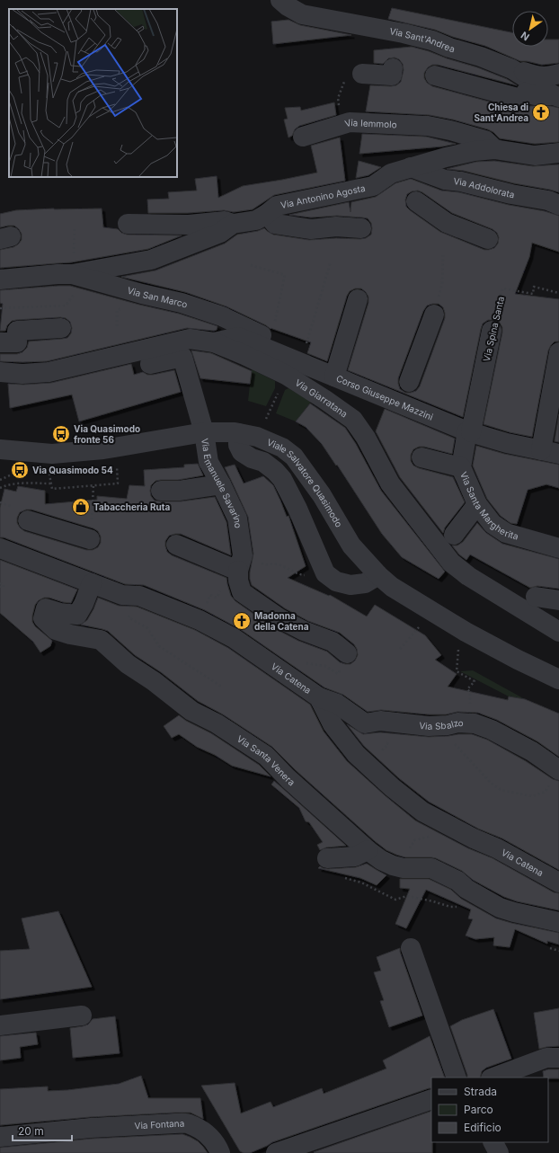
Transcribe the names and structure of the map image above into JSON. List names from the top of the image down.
{
  "streets": {
    "street": [
      "Via Sant'Andrea",
      "Via Iemmolo",
      "Via Addolorata",
      "Via Antonino Agosta",
      "Via San Marco",
      "Via Spina Santa",
      "Corso Giuseppe Mazzini",
      "Via Giarratana",
      "Via Emanuele Savarino",
      "Viale Salvatore Quasimodo",
      "Via Santa Margherita",
      "Via Catena",
      "Via Sbalzo",
      "Via Santa Venera",
      "Via Fontana"
    ]
  },
  "crossings": [
    ["Via Iemmolo", "Via Antonino Agosta"],
    ["Via Addolorata", "Via Antonino Agosta"],
    ["Via Antonino Agosta", "Via San Marco"],
    ["Via San Marco", "Corso Giuseppe Mazzini"],
    ["Via Spina Santa", "Corso Giuseppe Mazzini"],
    ["Via Spina Santa", "Via Santa Margherita"],
    ["Corso Giuseppe Mazzini", "Via Giarratana"],
    ["Corso Giuseppe Mazzini", "Via Santa Margherita"],
    ["Via Emanuele Savarino", "Viale Salvatore Quasimodo"],
    ["Via Catena", "Via Santa Venera"]
  ],
  "places": {
    "church": ["Chiesa di Sant'Andrea", "Madonna della Catena"],
    "bus stop": ["Via Quasimodo fronte 56", "Via Quasimodo 54"],
    "shop": ["Tabaccheria Ruta"]
  },
  "legend": ["Strada", "Parco", "Edificio"],
  "scale_bar": "20 m",
  "north": "bottom left"
}
